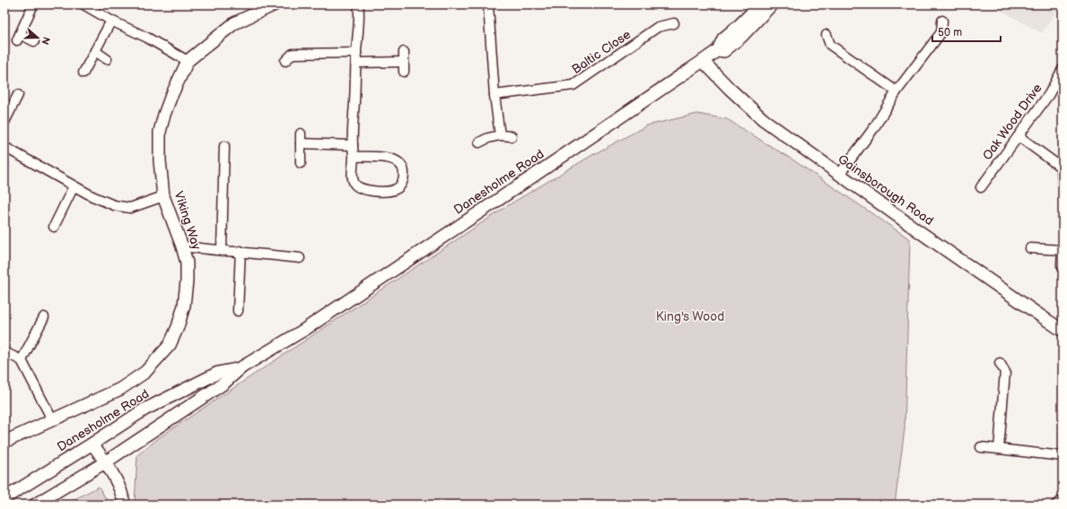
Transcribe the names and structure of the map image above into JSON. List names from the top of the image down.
{
  "streets": {
    "street": [
      "Baltic Close",
      "Oak Wood Drive",
      "Danesholme Road",
      "Gainsborough Road",
      "Viking Way"
    ]
  },
  "crossings": [
    ["Danesholme Road", "Gainsborough Road"]
  ],
  "parks": ["King's Wood"],
  "scale_bar": "50 m",
  "north": "right"
}
